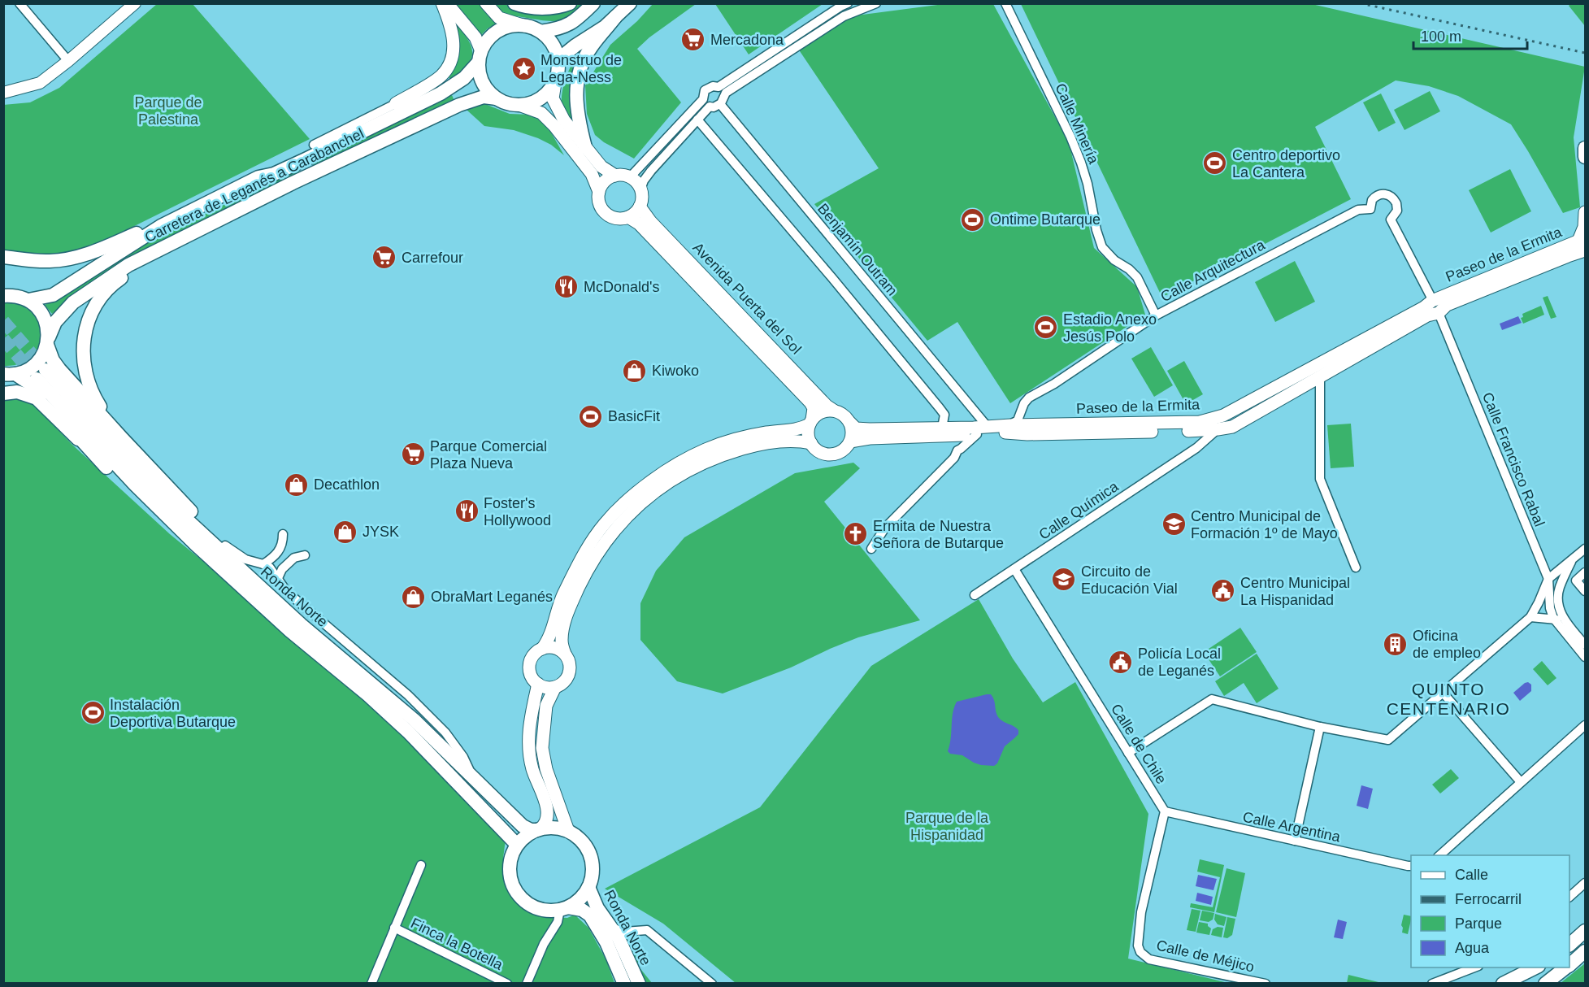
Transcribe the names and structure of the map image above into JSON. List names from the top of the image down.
{
  "streets": {
    "main road": [
      "Carretera de Leganés a Carabanchel",
      "Paseo de la Ermita",
      "Avenida Puerta del Sol",
      "Ronda Norte"
    ],
    "street": [
      "Calle Minería",
      "Benjamín Outram",
      "Calle Arquitectura",
      "Calle Francisco Rabal",
      "Calle Química",
      "Calle de Chile",
      "Calle Argentina",
      "Finca la Botella",
      "Calle de Méjico"
    ]
  },
  "crossings": [
    ["Calle Minería", "Calle Arquitectura"],
    ["Carretera de Leganés a Carabanchel", "Ronda Norte"],
    ["Benjamín Outram", "Paseo de la Ermita"],
    ["Paseo de la Ermita", "Calle Arquitectura"],
    ["Paseo de la Ermita", "Avenida Puerta del Sol"],
    ["Paseo de la Ermita", "Calle Francisco Rabal"],
    ["Paseo de la Ermita", "Calle Química"],
    ["Calle Arquitectura", "Calle Francisco Rabal"],
    ["Calle Química", "Calle de Chile"],
    ["Calle de Chile", "Calle Argentina"],
    ["Calle de Chile", "Calle de Méjico"],
    ["Calle Argentina", "Calle de Méjico"]
  ],
  "districts": ["QUINTO CENTENARIO"],
  "parks": ["Parque de Palestina", "Parque de la Hispanidad"],
  "places": {
    "supermarket": ["Mercadona", "Carrefour", "Parque Comercial Plaza Nueva"],
    "place": ["Monstruo de Lega-Ness"],
    "sports": [
      "Centro deportivo La Cantera",
      "Ontime Butarque",
      "Estadio Anexo Jesús Polo",
      "BasicFit",
      "Instalación Deportiva Butarque"
    ],
    "restaurant": ["McDonald's", "Foster's Hollywood"],
    "shop": [
      "Kiwoko",
      "Decathlon",
      "JYSK",
      "ObraMart Leganés"
    ],
    "school or university": ["Centro Municipal de Formación 1º de Mayo", "Circuito de Educación Vial"],
    "church": ["Ermita de Nuestra Señora de Butarque"],
    "public building": ["Centro Municipal La Hispanidad", "Policía Local de Leganés"],
    "building": ["Oficina de empleo"]
  },
  "legend": [
    "Calle",
    "Ferrocarril",
    "Parque",
    "Agua"
  ],
  "scale_bar": "100 m"
}
